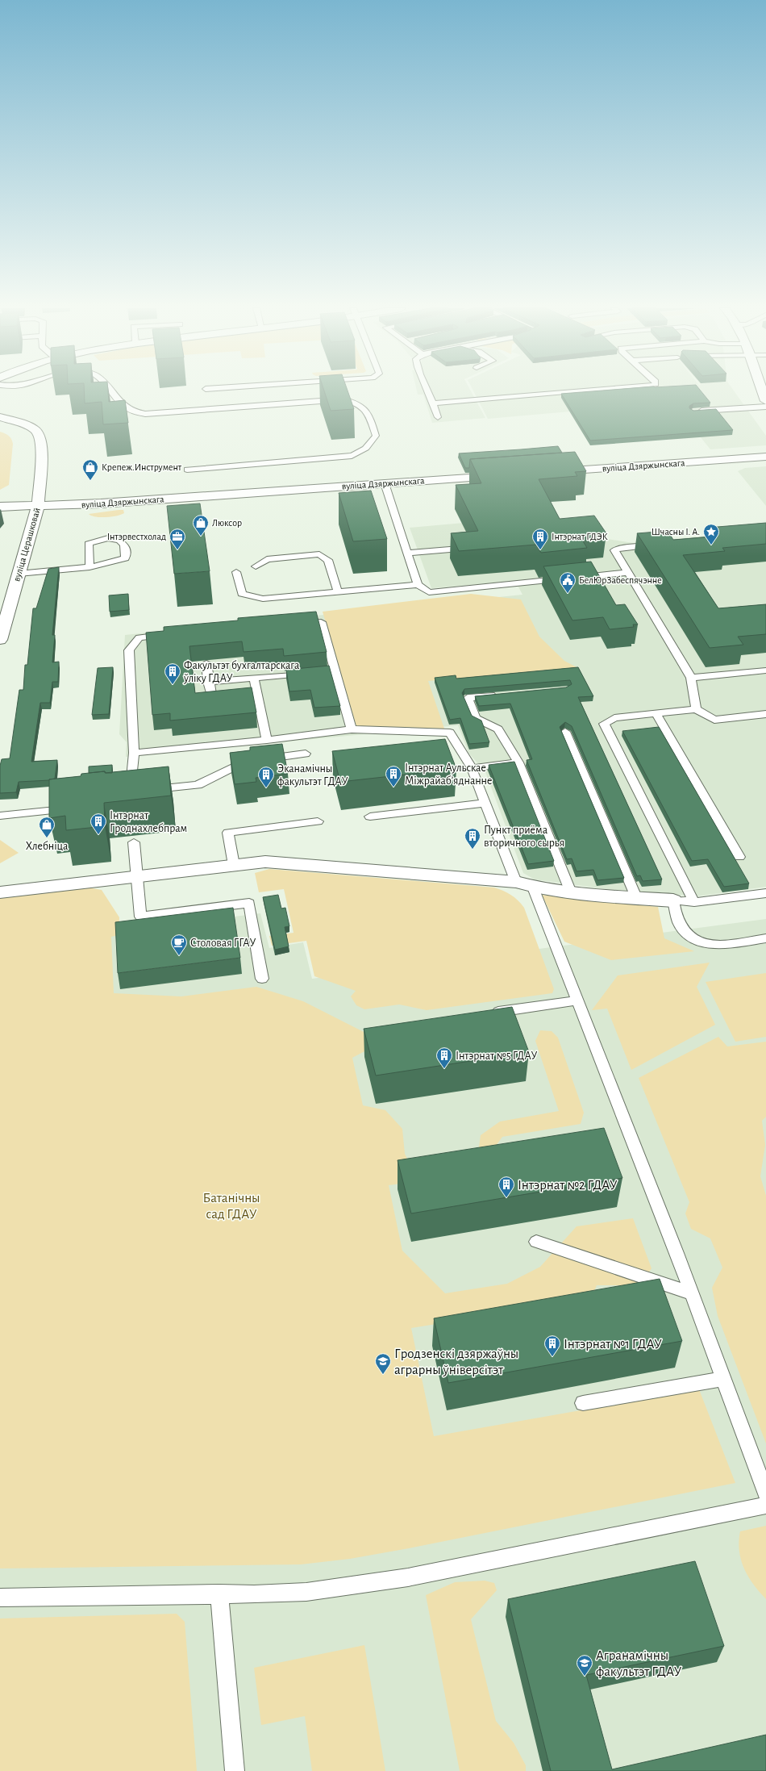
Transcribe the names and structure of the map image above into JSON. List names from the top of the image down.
{
  "streets": {
    "street": ["вуліца Дзяржынскага", "вуліца Церашковай"]
  },
  "crossings": [
    ["вуліца Дзяржынскага", "вуліца Церашковай"]
  ],
  "parks": ["Батанічны сад ГДАУ"],
  "places": {
    "shop": ["Крепеж.Инструмент", "Люксор", "Хлебніца"],
    "place": ["Шчасны І. А."],
    "office": ["Інтэрвестхолад"],
    "building": [
      "Інтэрнат ГДЭК",
      "Факультэт бухгалтарскага ўліку ГДАУ",
      "Інтэрнат Аульскае Міжрайабʼяднанне",
      "Эканамічны факультэт ГДАУ",
      "Інтэрнат Гроднахлебпрам",
      "Пункт приёма вторичного сырья",
      "Інтэрнат №5 ГДАУ",
      "Інтэрнат №2 ГДАУ",
      "Інтэрнат №1 ГДАУ"
    ],
    "public building": ["БелЮрЗабеспячэнне"],
    "cafe": ["Столовая ГГАУ"],
    "school or university": ["Гродзенскі дзяржаўны аграрны ўніверсітэт", "Агранамічны факультэт ГДАУ"]
  }
}
